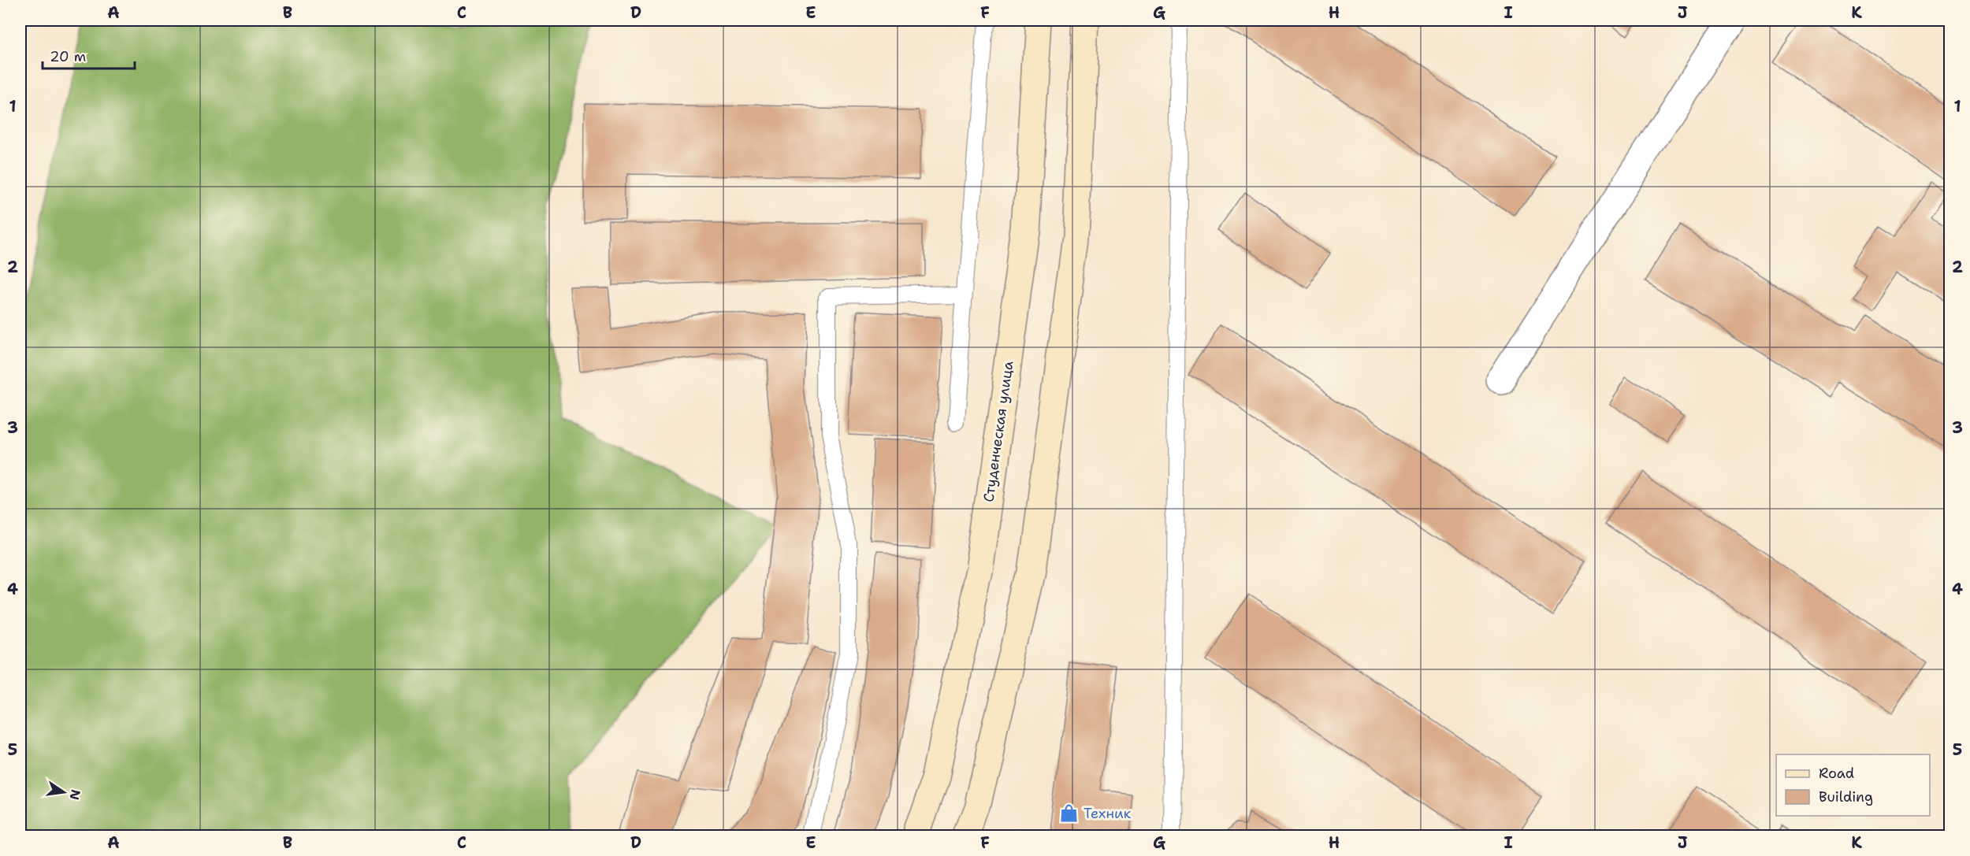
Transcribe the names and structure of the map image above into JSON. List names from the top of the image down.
{
  "streets": {
    "main road": ["Студенческая улица"]
  },
  "places": {
    "shop": ["Техник"]
  },
  "legend": ["Road", "Building"],
  "scale_bar": "20 m",
  "north": "right",
  "grid": {
    "columns": [
      "A",
      "B",
      "C",
      "D",
      "E",
      "F",
      "G",
      "H",
      "I",
      "J",
      "K"
    ],
    "rows": [
      "1",
      "2",
      "3",
      "4",
      "5"
    ]
  }
}
